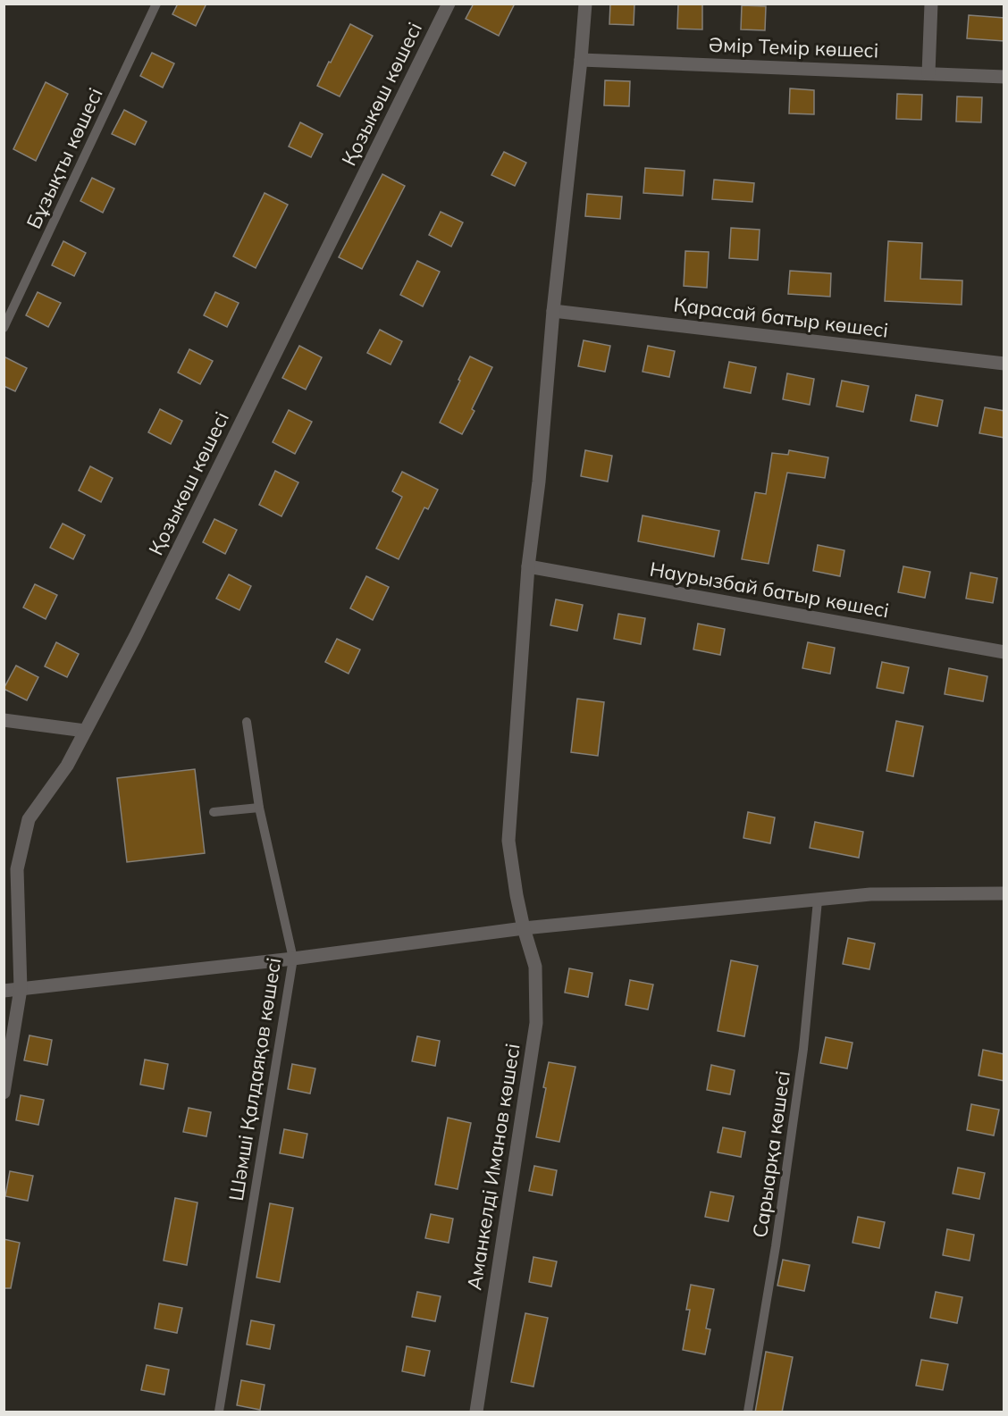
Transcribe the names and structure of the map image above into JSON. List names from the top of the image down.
{
  "streets": {
    "street": [
      "Әмір Темір көшесі",
      "Қозыкөш көшесі",
      "Қарасай батыр көшесі",
      "Наурызбай батыр көшесі",
      "Аманкелді Иманов көшесі"
    ],
    "lane": ["Бұзықты көшесі", "Шәмші Қалдаяқов көшесі", "Сарыарқа көшесі"]
  },
  "crossings": [
    ["Әмір Темір көшесі", "Аманкелді Иманов көшесі"],
    ["Қарасай батыр көшесі", "Аманкелді Иманов көшесі"],
    ["Наурызбай батыр көшесі", "Аманкелді Иманов көшесі"]
  ]
}
